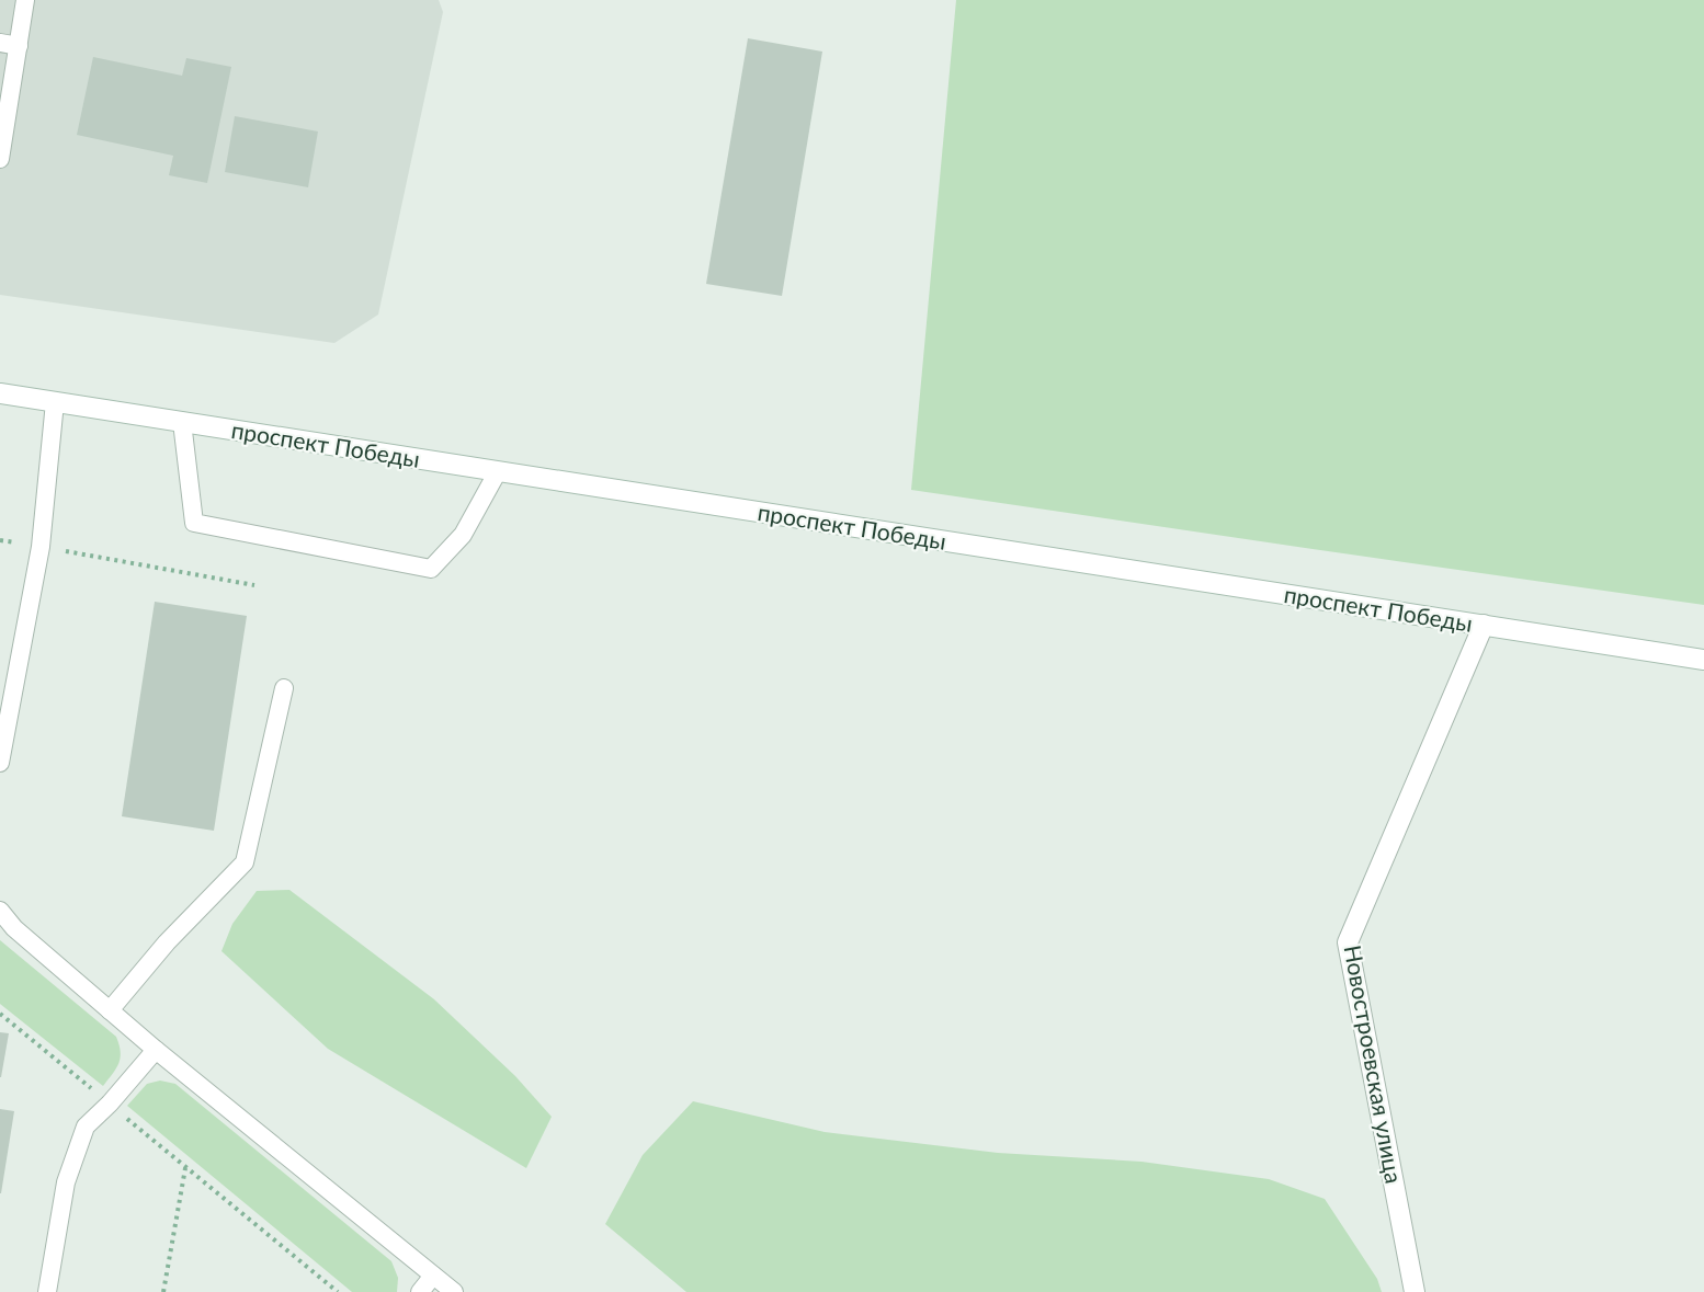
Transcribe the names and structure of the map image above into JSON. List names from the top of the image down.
{
  "streets": {
    "street": ["проспект Победы", "Новостроевская улица"]
  },
  "crossings": [
    ["проспект Победы", "Новостроевская улица"]
  ]
}
